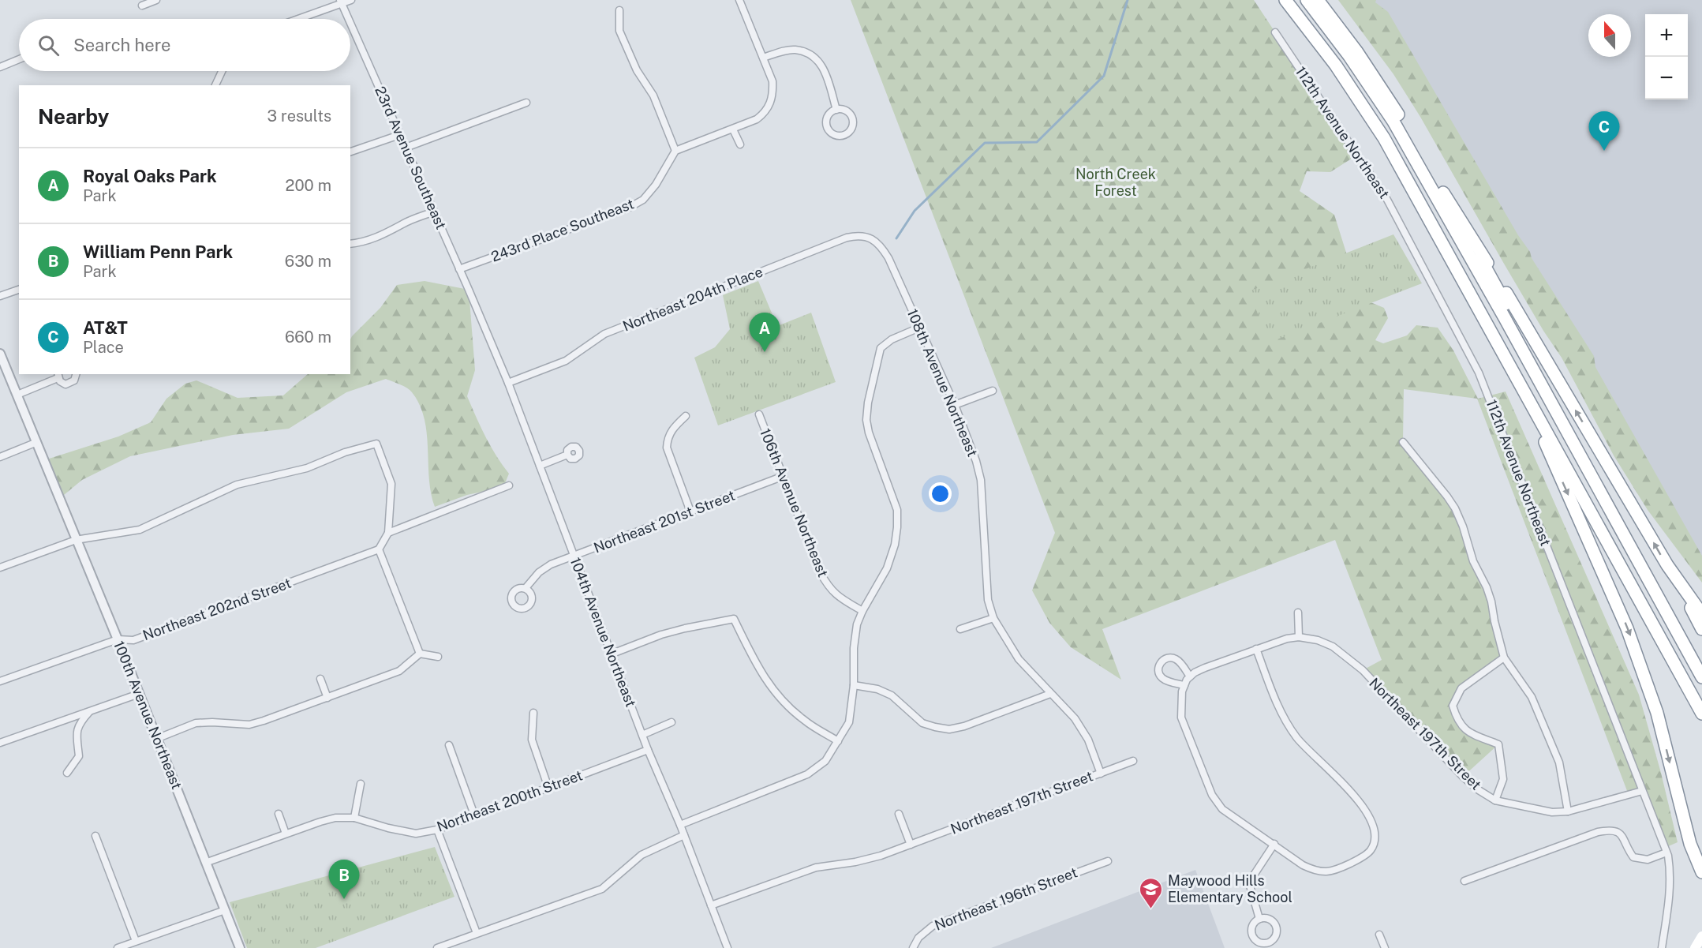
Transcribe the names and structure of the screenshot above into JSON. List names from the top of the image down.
{
  "streets": {
    "street": [
      "112th Avenue Northeast",
      "23rd Avenue Southeast",
      "243rd Place Southeast",
      "Northeast 204th Place",
      "108th Avenue Northeast",
      "106th Avenue Northeast",
      "Northeast 201st Street",
      "Northeast 202nd Street",
      "104th Avenue Northeast",
      "100th Avenue Northeast",
      "Northeast 197th Street",
      "Northeast 200th Street",
      "Northeast 196th Street"
    ]
  },
  "crossings": [
    ["112th Avenue Northeast", "Northeast 197th Street"],
    ["23rd Avenue Southeast", "243rd Place Southeast"],
    ["23rd Avenue Southeast", "104th Avenue Northeast"],
    ["Northeast 204th Place", "108th Avenue Northeast"],
    ["Northeast 204th Place", "104th Avenue Northeast"],
    ["108th Avenue Northeast", "Northeast 197th Street"],
    ["106th Avenue Northeast", "Northeast 201st Street"],
    ["Northeast 201st Street", "104th Avenue Northeast"],
    ["Northeast 202nd Street", "100th Avenue Northeast"],
    ["104th Avenue Northeast", "Northeast 197th Street"],
    ["104th Avenue Northeast", "Northeast 200th Street"],
    ["100th Avenue Northeast", "Northeast 200th Street"]
  ],
  "parks": ["North Creek Forest"],
  "places": {
    "school or university": ["Maywood Hills Elementary School"]
  },
  "north": "top",
  "page": {
    "map_buttons": ["+", "−"],
    "search": "Search here",
    "heading": ["Nearby", "3 results"],
    "pins": ["C", "A", "B"],
    "list": [
      {
        "mark": "A",
        "name": "Royal Oaks Park",
        "note": "Park",
        "value": "200 m"
      },
      {
        "mark": "B",
        "name": "William Penn Park",
        "note": "Park",
        "value": "630 m"
      },
      {
        "mark": "C",
        "name": "AT&T",
        "note": "Place",
        "value": "660 m"
      }
    ]
  }
}
